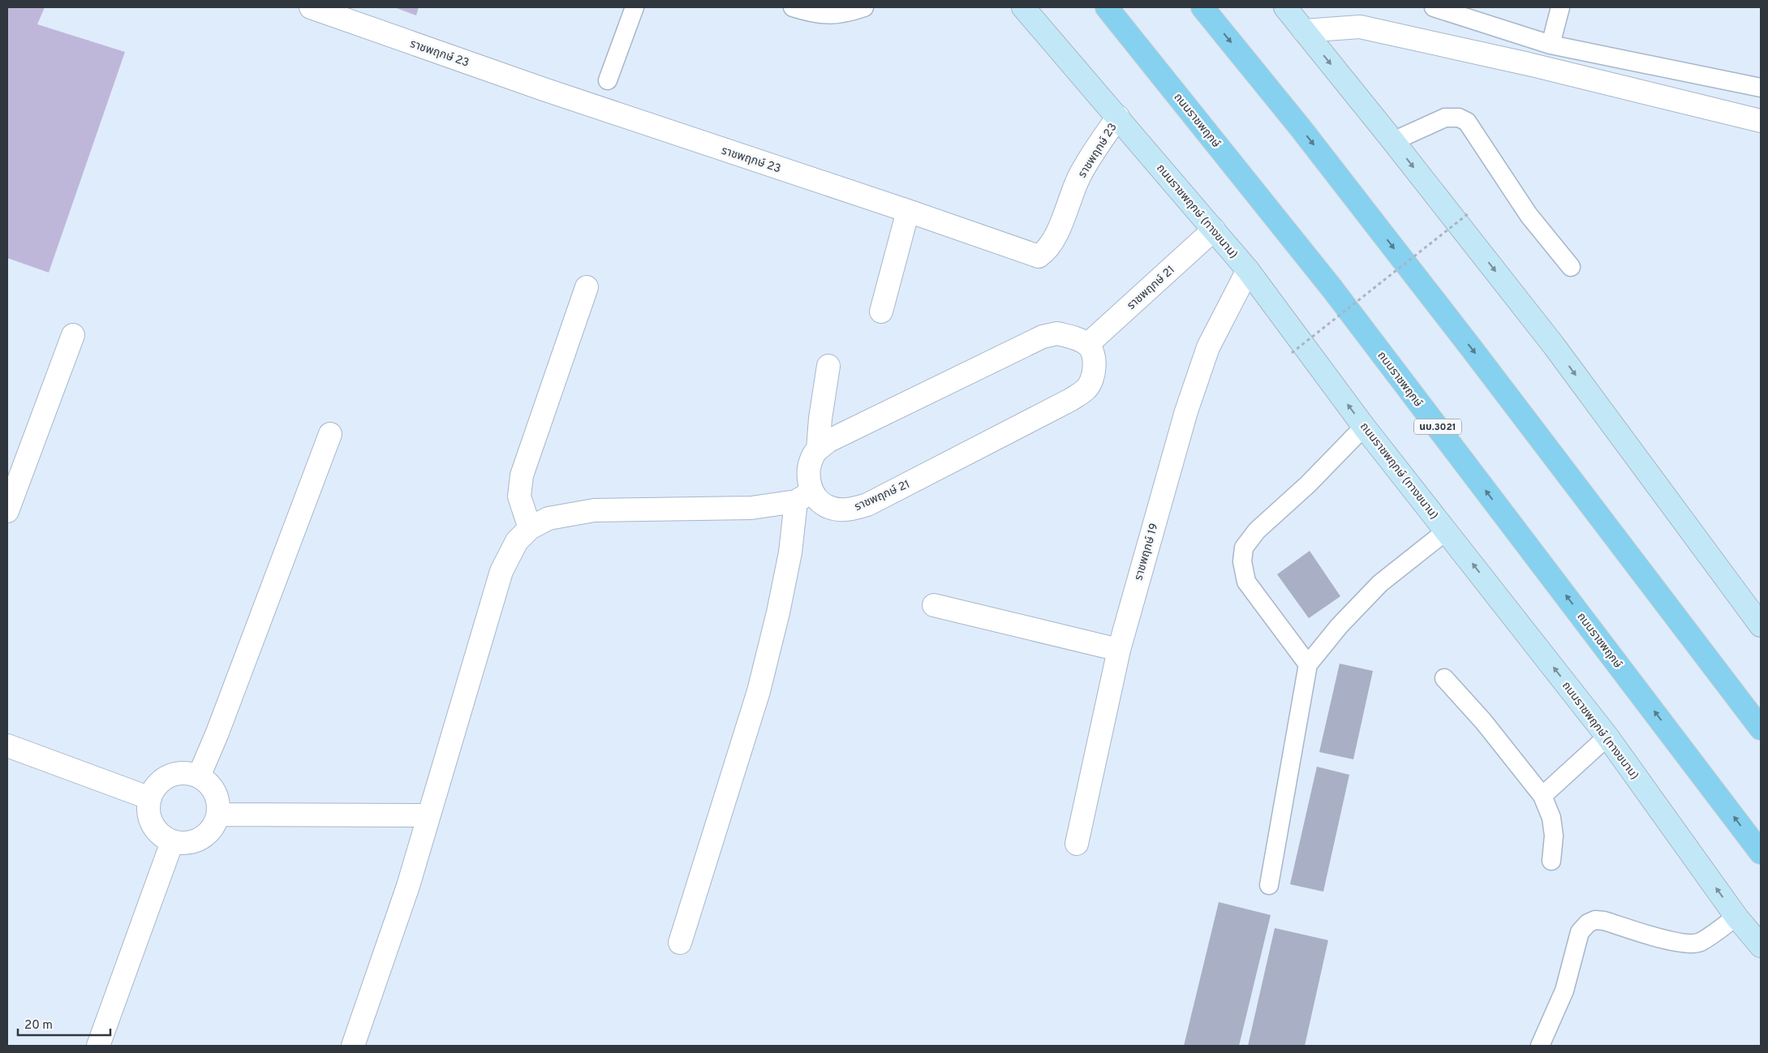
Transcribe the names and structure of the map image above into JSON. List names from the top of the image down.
{
  "streets": {
    "main road": ["ถนนราชพฤกษ์", "ถนนราชพฤกษ์ (ทางขนาน)", "นบ.3021"],
    "street": ["ราชพฤกษ์ 23", "ราชพฤกษ์ 21", "ราชพฤกษ์ 19"]
  },
  "crossings": [
    ["ราชพฤกษ์ 23", "ถนนราชพฤกษ์ (ทางขนาน)"],
    ["ถนนราชพฤกษ์ (ทางขนาน)", "ราชพฤกษ์ 21"],
    ["ถนนราชพฤกษ์ (ทางขนาน)", "ราชพฤกษ์ 19"]
  ],
  "scale_bar": "20 m"
}
